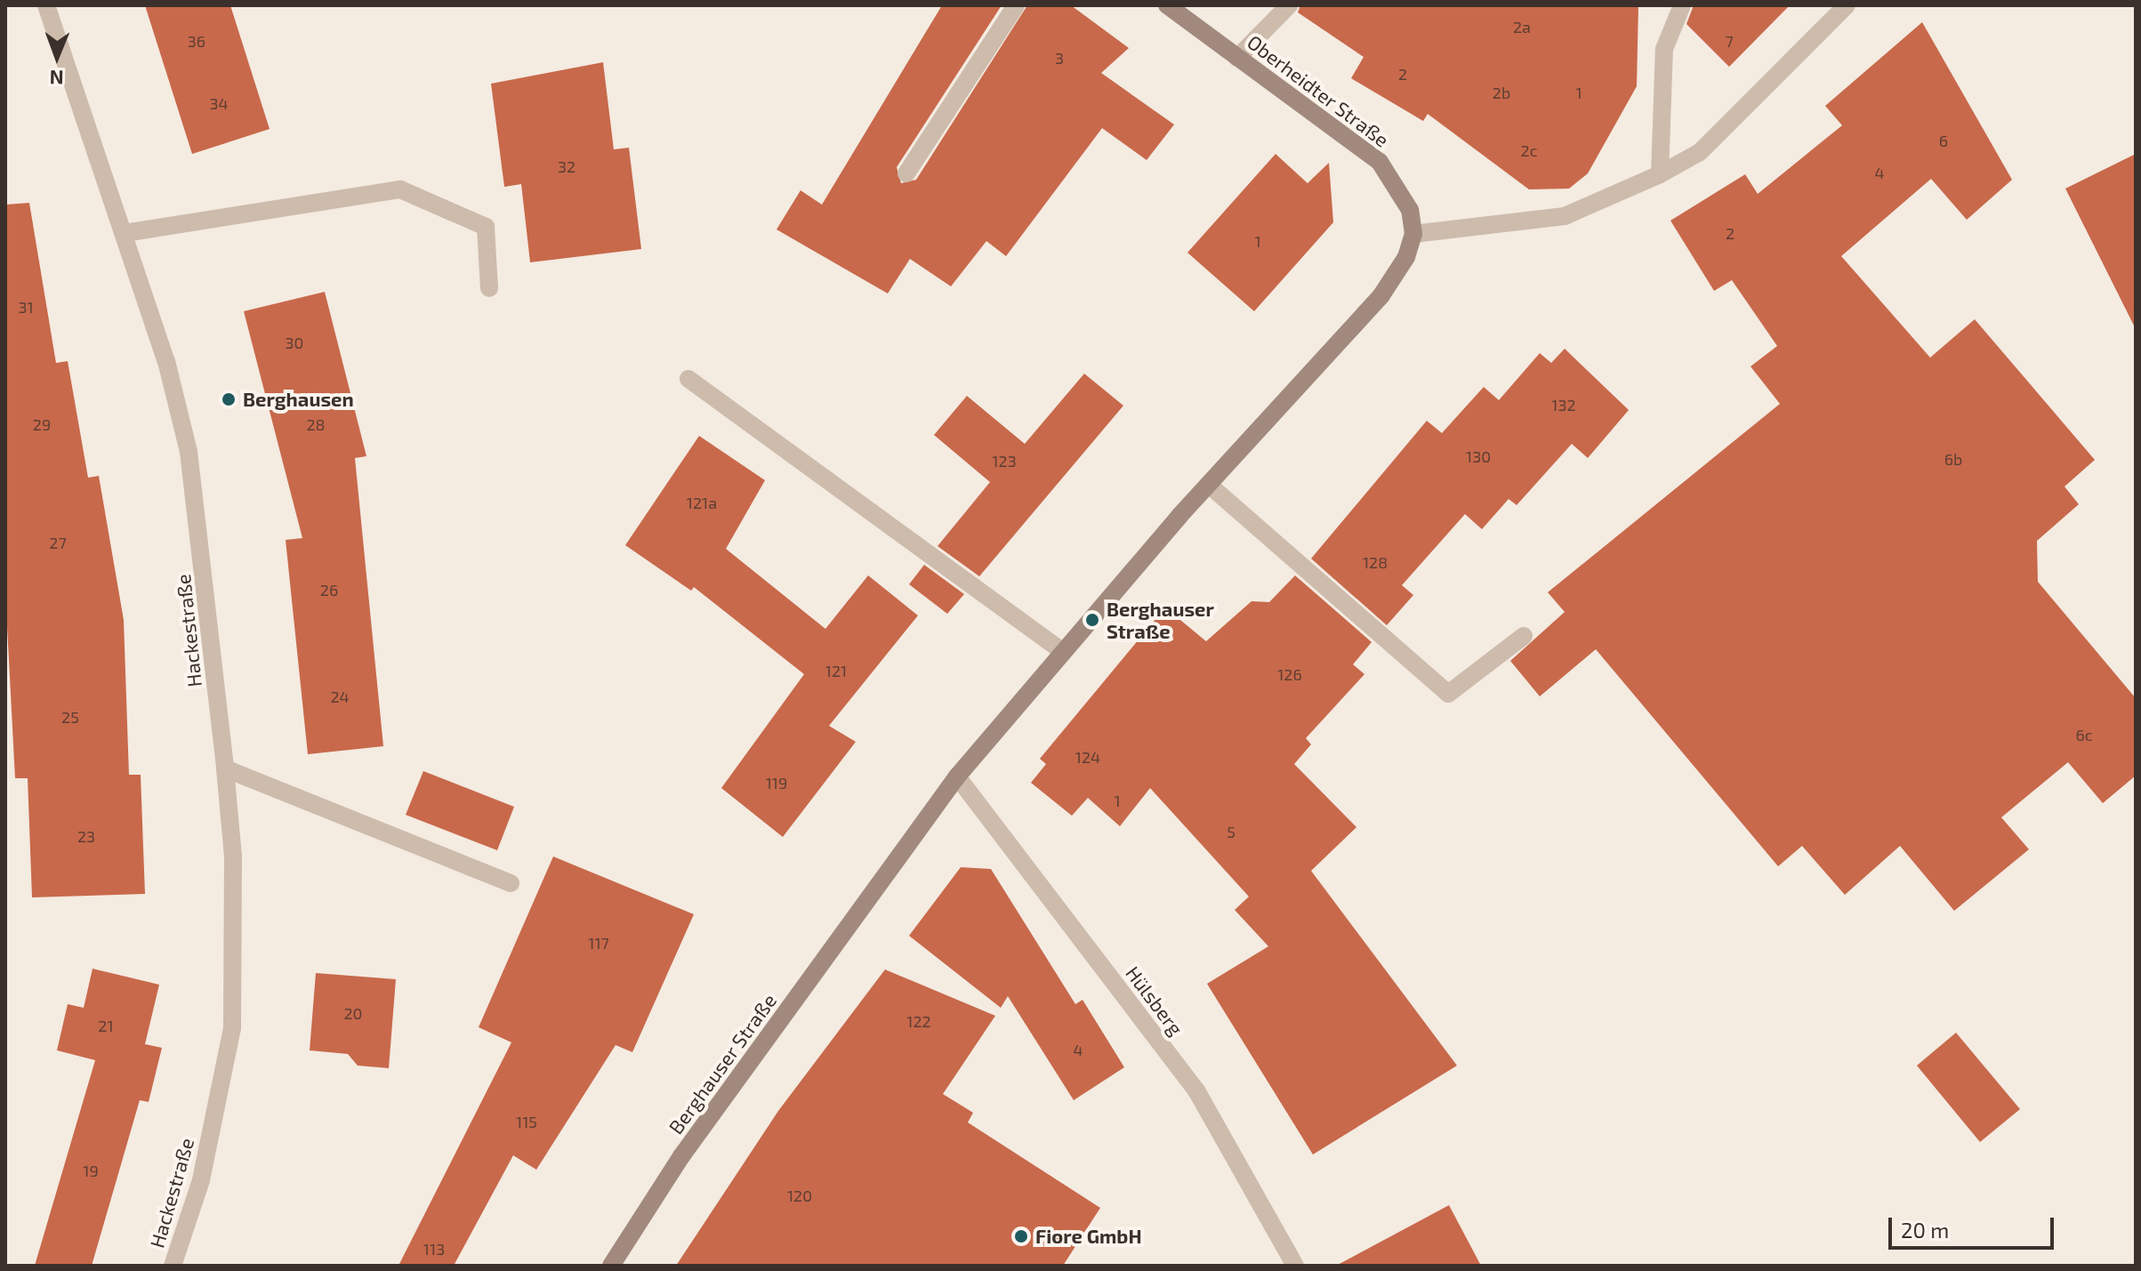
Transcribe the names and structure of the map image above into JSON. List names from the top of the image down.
{
  "streets": {
    "street": [
      "Oberheidter Straße",
      "Hackestraße",
      "Hülsberg",
      "Berghauser Straße"
    ]
  },
  "crossings": [
    ["Oberheidter Straße", "Berghauser Straße"],
    ["Hülsberg", "Berghauser Straße"]
  ],
  "places": ["Berghausen", "Berghauser Straße", "Fiore GmbH"],
  "house_numbers": [
    "2a",
    "36",
    "7",
    "3",
    "2",
    "2b",
    "1",
    "34",
    "6",
    "2c",
    "32",
    "4",
    "2",
    "1",
    "31",
    "30",
    "132",
    "29",
    "28",
    "130",
    "6b",
    "123",
    "121a",
    "27",
    "128",
    "26",
    "121",
    "126",
    "24",
    "25",
    "6c",
    "124",
    "119",
    "1",
    "5",
    "23",
    "117",
    "20",
    "122",
    "21",
    "4",
    "115",
    "19",
    "120",
    "113"
  ],
  "scale_bar": "20 m",
  "north": "bottom"
}
